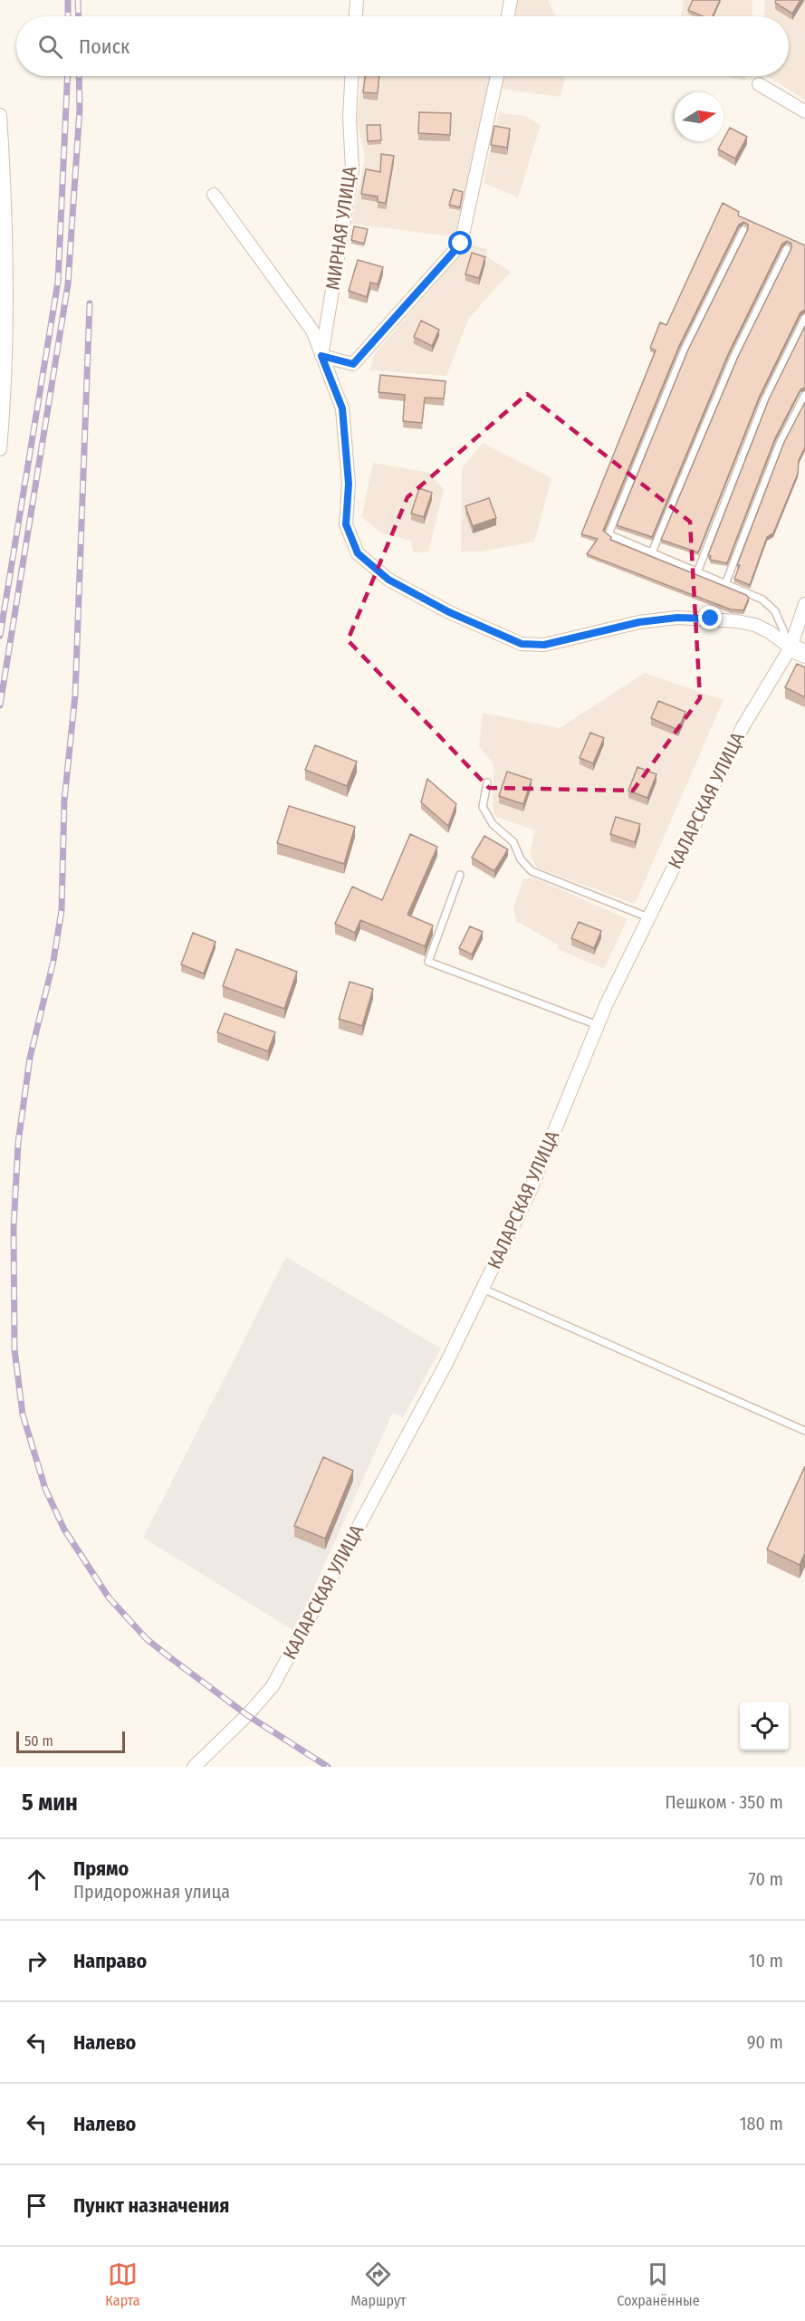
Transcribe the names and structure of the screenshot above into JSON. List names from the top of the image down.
{
  "streets": {
    "street": ["МИРНАЯ УЛИЦА", "КАЛАРСКАЯ УЛИЦА"]
  },
  "scale_bar": "50 m",
  "north": "right",
  "page": {
    "search": "Поиск",
    "scale": "50 m",
    "heading": ["5 мин", "Пешком · 350 m"],
    "list": [
      ["Прямо", "Придорожная улица", "70 m"],
      ["Направо", "10 m"],
      ["Налево", "90 m"],
      ["Налево", "180 m"],
      "Пункт назначения"
    ],
    "nav": ["Карта", "Маршрут", "Сохранённые"]
  }
}
